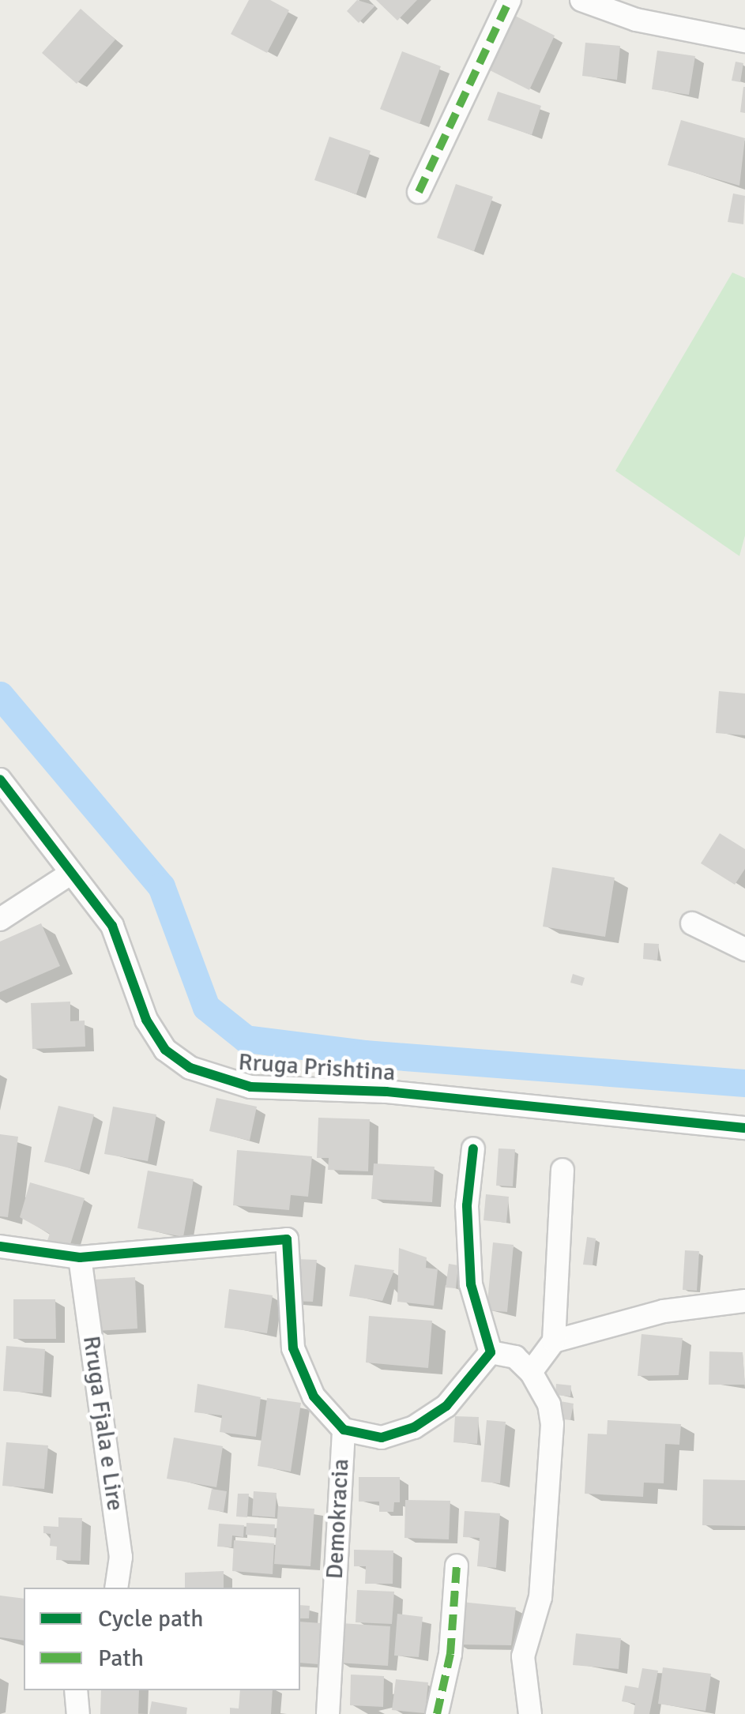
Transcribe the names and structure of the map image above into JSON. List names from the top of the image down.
{
  "streets": {
    "street": ["Rruga Prishtina", "Rruga Fjala e Lire", "Demokracia"]
  },
  "legend": ["Cycle path", "Path"]
}
